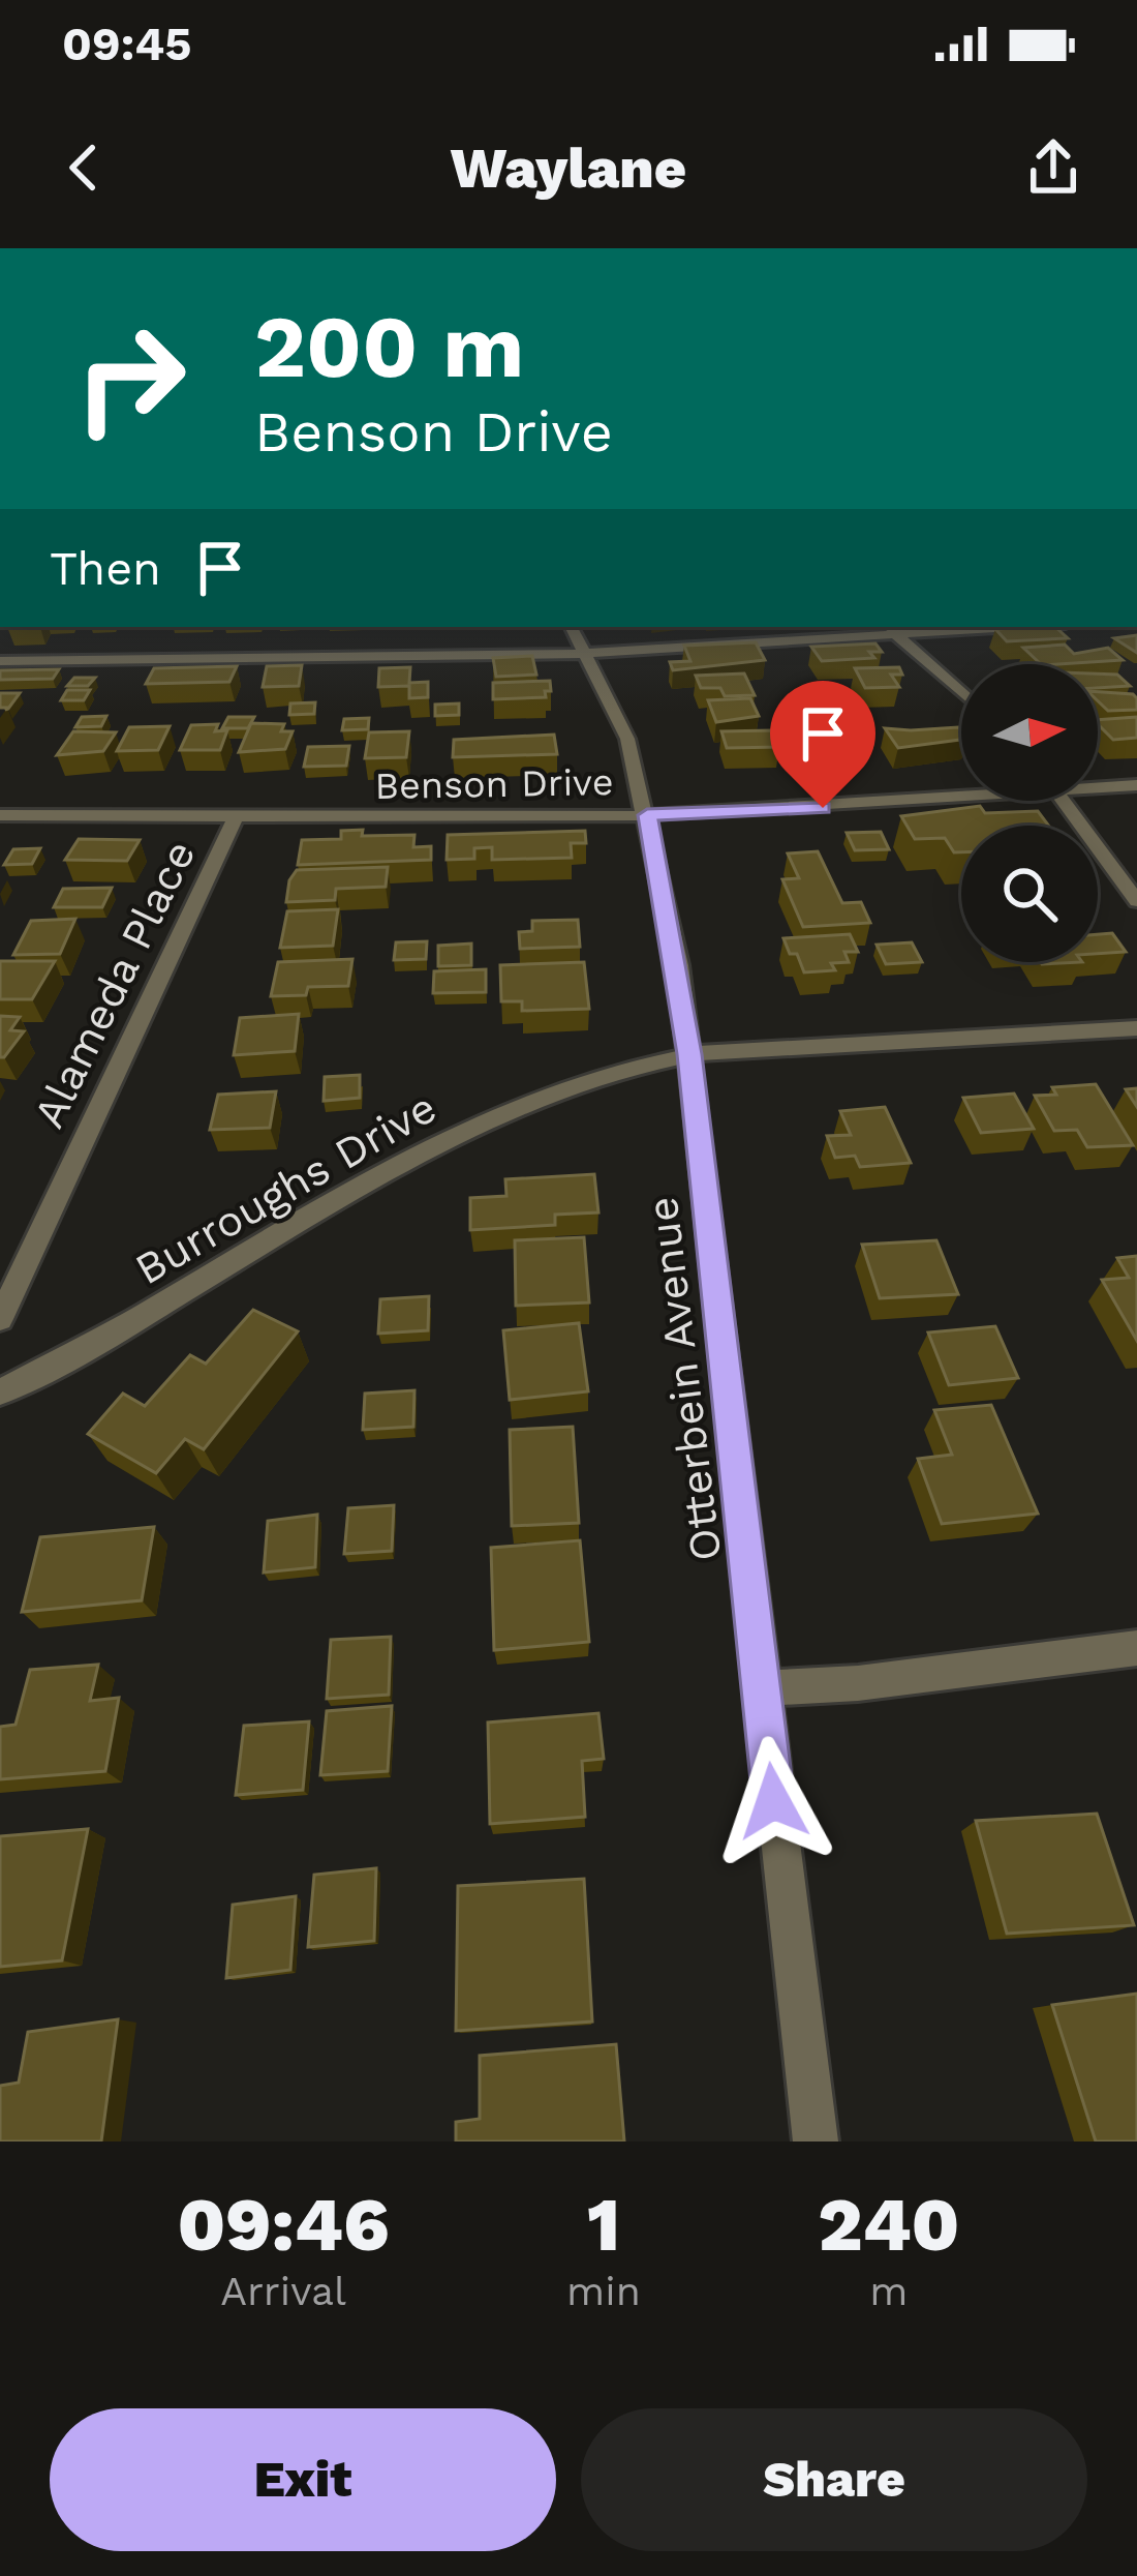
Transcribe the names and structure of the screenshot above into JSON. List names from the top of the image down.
{
  "streets": {
    "street": [
      "Benson Drive",
      "Alameda Place",
      "Burroughs Drive",
      "Otterbein Avenue"
    ]
  },
  "crossings": [
    ["Benson Drive", "Alameda Place"],
    ["Benson Drive", "Otterbein Avenue"],
    ["Burroughs Drive", "Otterbein Avenue"]
  ],
  "north": "right",
  "page": {
    "status": "09:45",
    "header": "Waylane",
    "turn": ["200 m", "Benson Drive"],
    "then": "Then",
    "eta": [
      "09:46",
      "Arrival",
      "1",
      "min",
      "240",
      "m"
    ],
    "buttons": ["Exit", "Share"]
  }
}
